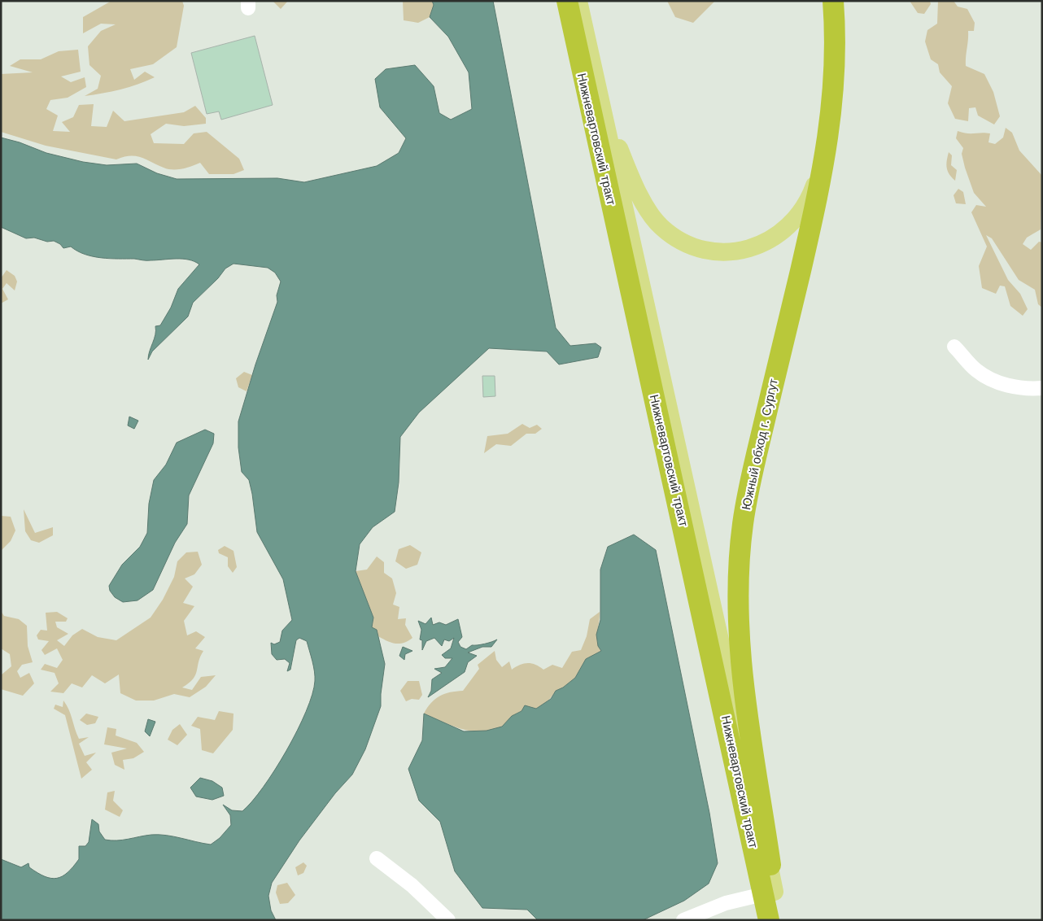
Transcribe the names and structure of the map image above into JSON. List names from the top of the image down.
{
  "streets": {
    "highway": ["Нижневартовский тракт", "Южный обход г. Сургут"]
  },
  "crossings": [
    ["Нижневартовский тракт", "Южный обход г. Сургут"]
  ]
}
